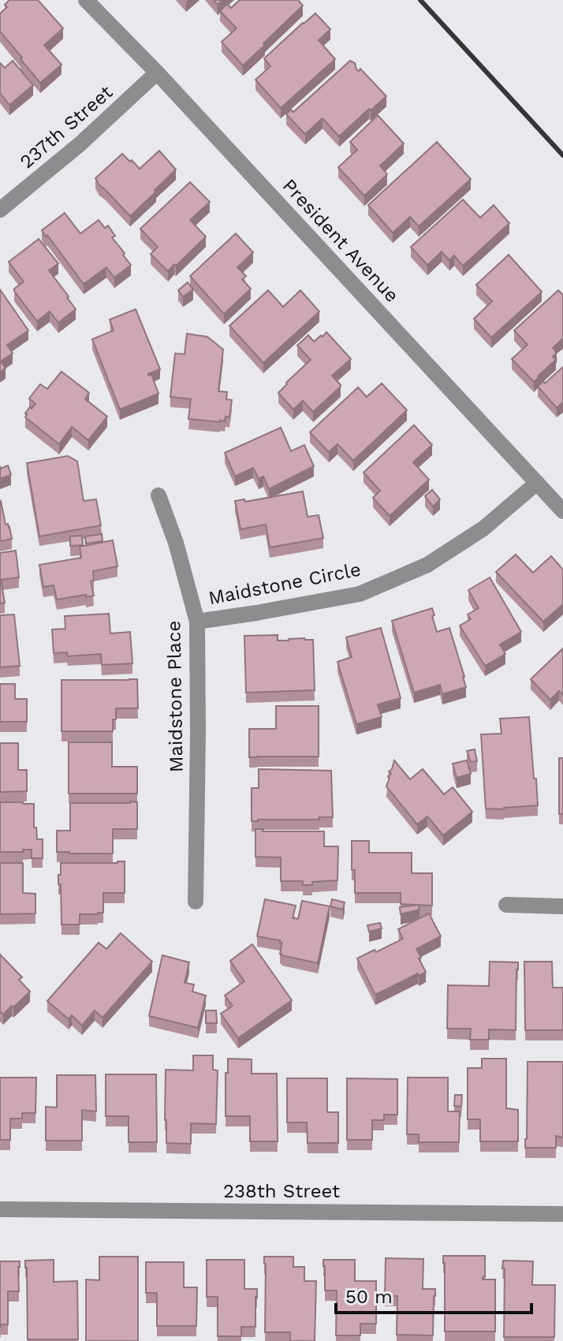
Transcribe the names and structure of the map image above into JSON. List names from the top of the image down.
{
  "streets": {
    "street": [
      "237th Street",
      "President Avenue",
      "Maidstone Circle",
      "Maidstone Place",
      "238th Street"
    ]
  },
  "crossings": [
    ["237th Street", "President Avenue"],
    ["President Avenue", "Maidstone Circle"],
    ["Maidstone Circle", "Maidstone Place"]
  ],
  "scale_bar": "50 m"
}
